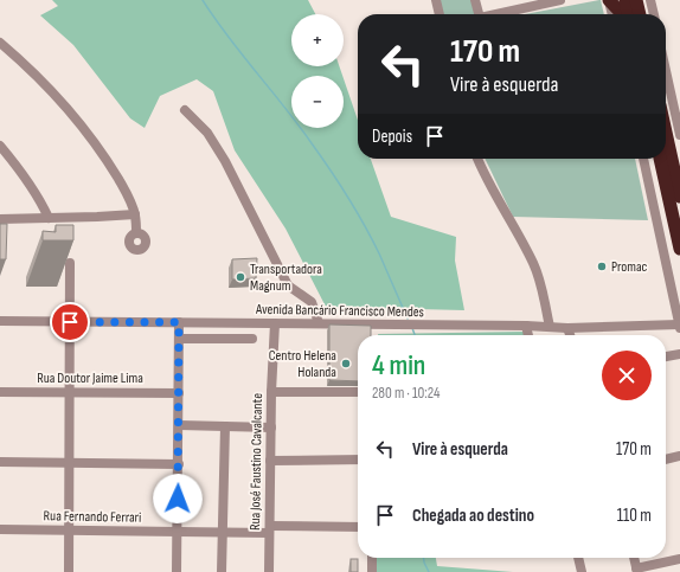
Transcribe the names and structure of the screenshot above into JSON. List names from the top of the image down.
{
  "streets": {
    "street": [
      "Avenida Bancário Francisco Mendes",
      "Rua Doutor Jaime Lima",
      "Rua José Faustino Cavalcante",
      "Rua Fernando Ferrari"
    ]
  },
  "crossings": [
    ["Avenida Bancário Francisco Mendes", "Rua José Faustino Cavalcante"],
    ["Rua José Faustino Cavalcante", "Rua Fernando Ferrari"]
  ],
  "places": ["Promac", "Transportadora Magnum", "Centro Helena Holanda"],
  "page": {
    "map_buttons": ["+", "−"],
    "turn": ["170 m", "Vire à esquerda"],
    "then": "Depois",
    "heading": ["4 min", "280 m · 10:24"],
    "list": [
      {
        "name": "Vire à esquerda",
        "value": "170 m"
      },
      {
        "name": "Chegada ao destino",
        "value": "110 m"
      }
    ]
  }
}
